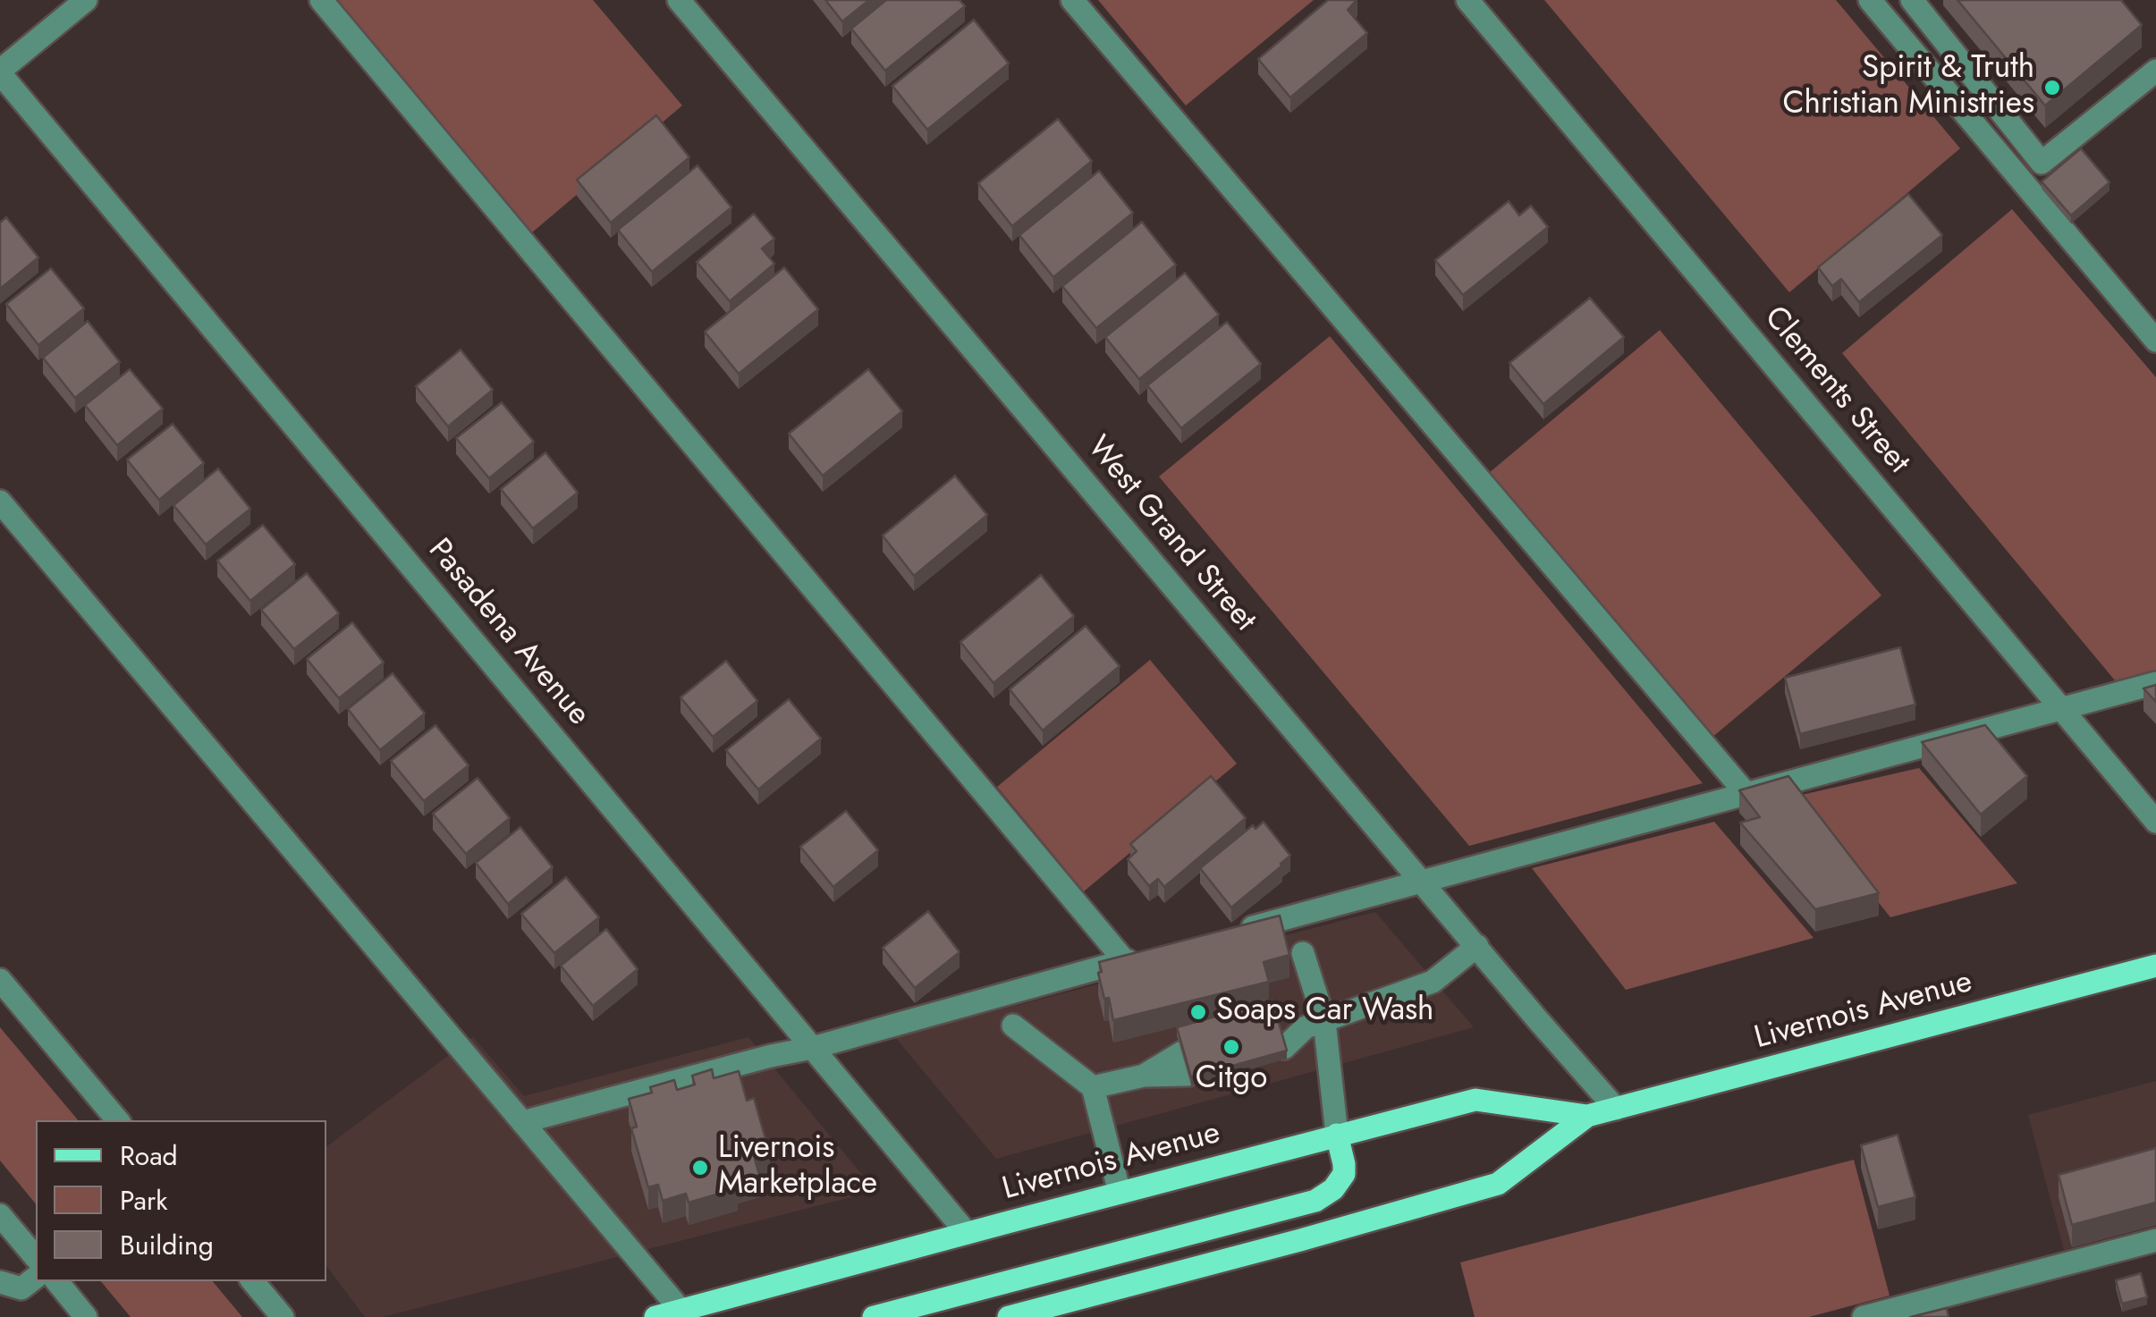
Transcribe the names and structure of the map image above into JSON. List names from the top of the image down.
{
  "streets": {
    "main road": ["Livernois Avenue"],
    "street": ["Clements Street", "West Grand Street", "Pasadena Avenue"]
  },
  "crossings": [
    ["West Grand Street", "Livernois Avenue"],
    ["Pasadena Avenue", "Livernois Avenue"]
  ],
  "places": [
    "Spirit & Truth Christian Ministries",
    "Soaps Car Wash",
    "Citgo",
    "Livernois Marketplace"
  ],
  "legend": ["Road", "Park", "Building"]
}
